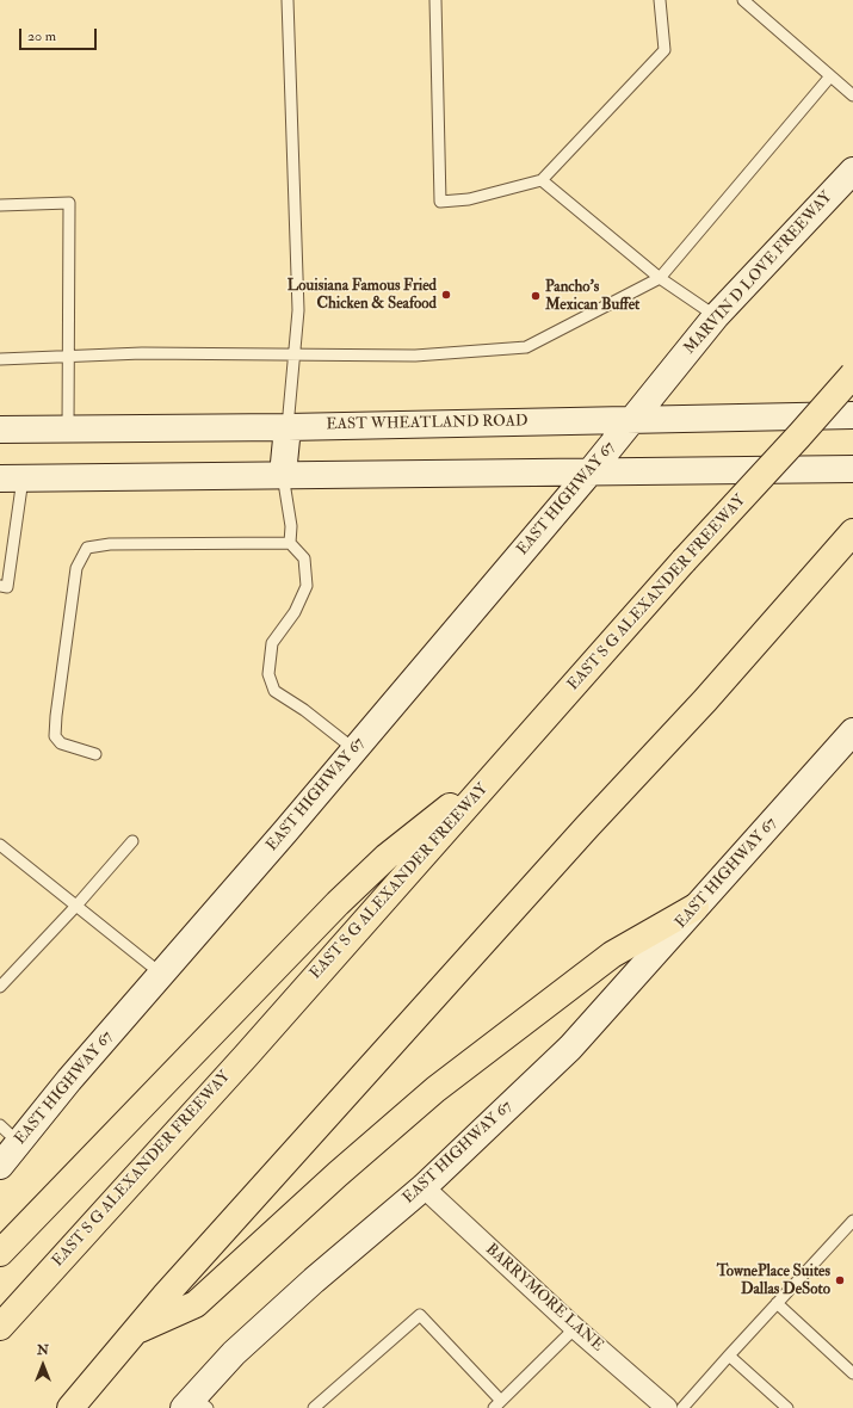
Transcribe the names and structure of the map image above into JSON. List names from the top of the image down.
{
  "streets": {
    "highway": ["EAST S G ALEXANDER FREEWAY"],
    "main road": ["MARVIN D LOVE FREEWAY", "EAST WHEATLAND ROAD", "EAST HIGHWAY 67"],
    "street": ["BARRYMORE LANE"]
  },
  "crossings": [
    ["MARVIN D LOVE FREEWAY", "EAST WHEATLAND ROAD"],
    ["MARVIN D LOVE FREEWAY", "EAST HIGHWAY 67"],
    ["EAST WHEATLAND ROAD", "EAST HIGHWAY 67"],
    ["EAST HIGHWAY 67", "BARRYMORE LANE"]
  ],
  "places": ["Louisiana Famous Fried Chicken & Seafood", "Pancho's Mexican Buffet", "TownePlace Suites Dallas DeSoto"],
  "scale_bar": "20 m",
  "north": "top"
}
